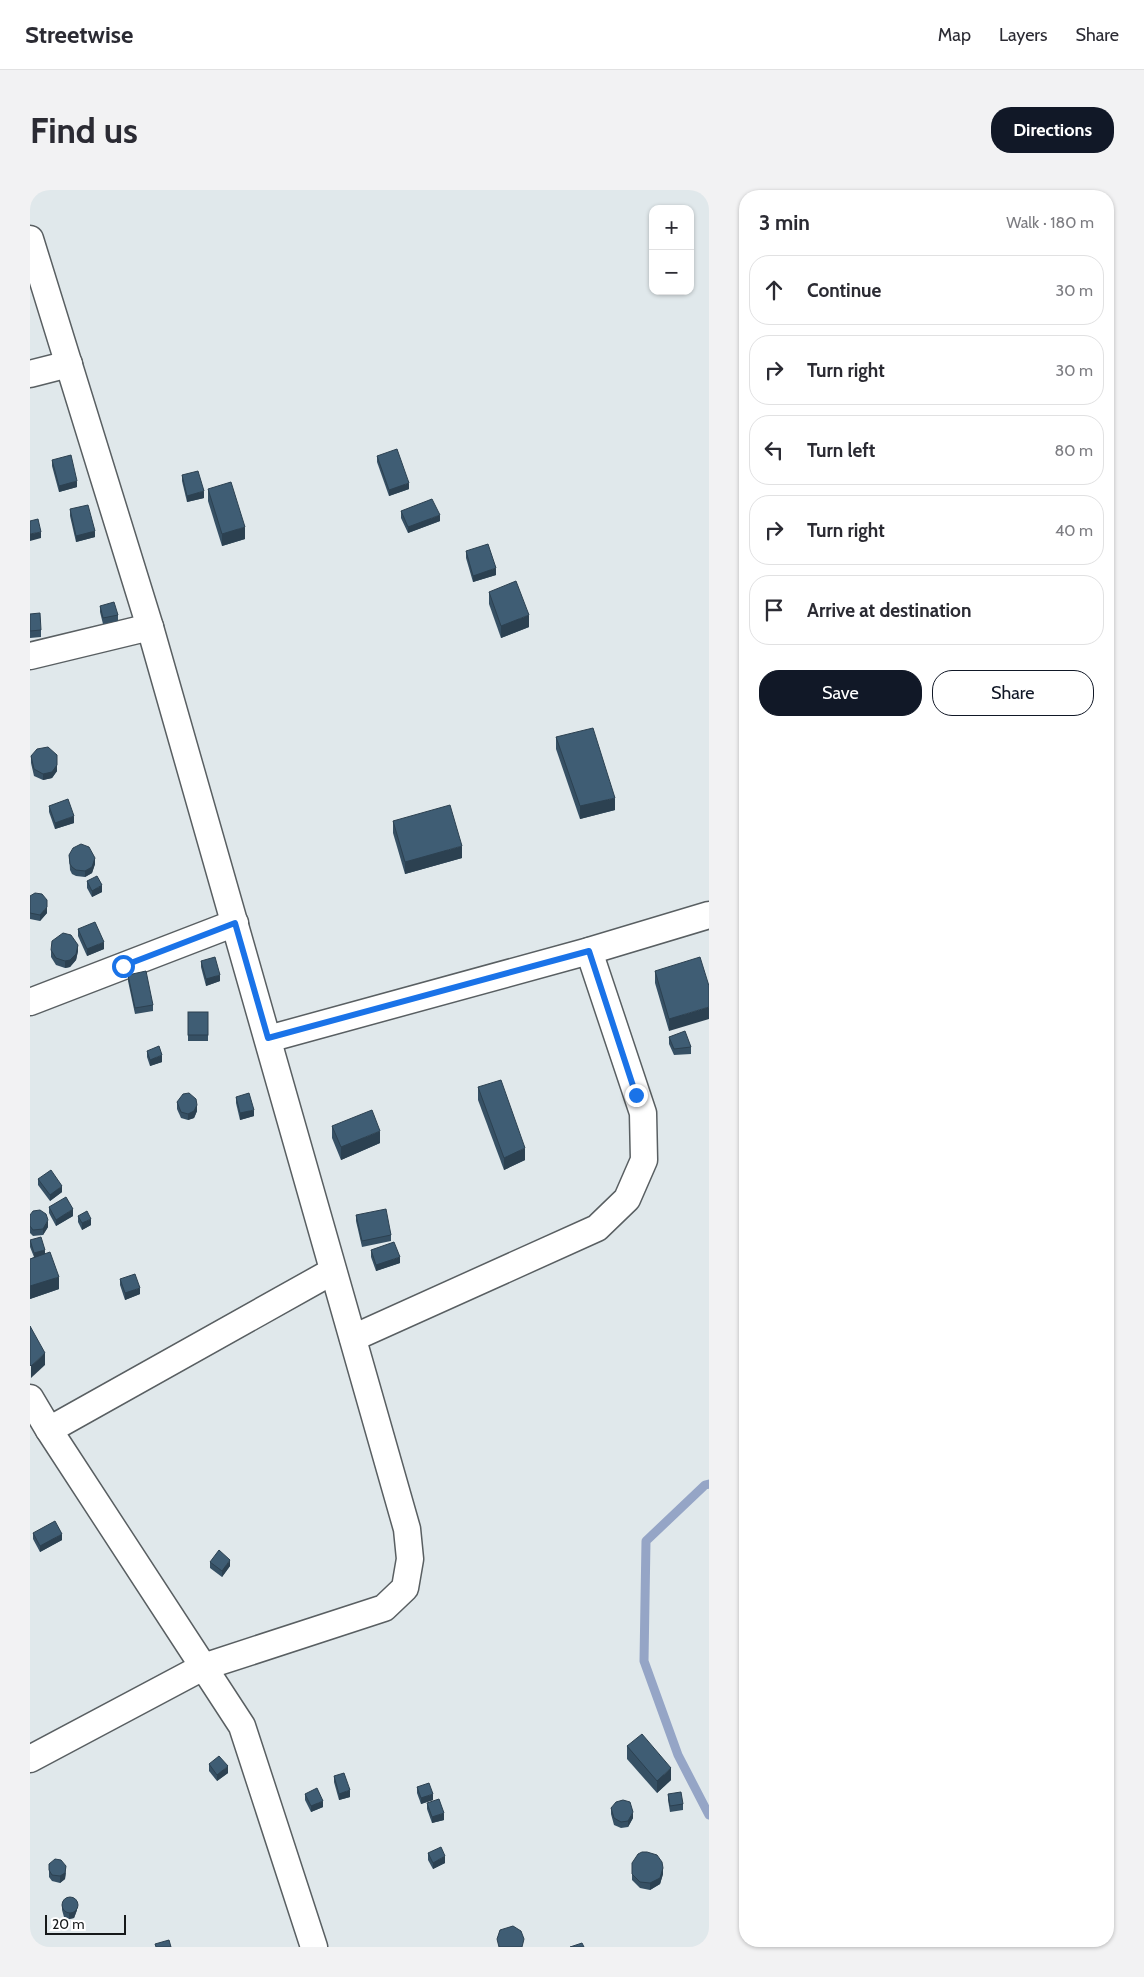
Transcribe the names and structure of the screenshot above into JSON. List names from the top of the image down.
{
  "scale_bar": "20 m",
  "page": {
    "header": "Streetwise",
    "nav": ["Map", "Layers", "Share"],
    "buttons": [
      "Directions",
      ["Save", "Share"]
    ],
    "title": "Find us",
    "heading": ["3 min", "Walk · 180 m"],
    "map_buttons": ["+", "−"],
    "list": [
      ["Continue", "30 m"],
      ["Turn right", "30 m"],
      ["Turn left", "80 m"],
      ["Turn right", "40 m"],
      "Arrive at destination"
    ],
    "scale": "20 m"
  }
}
